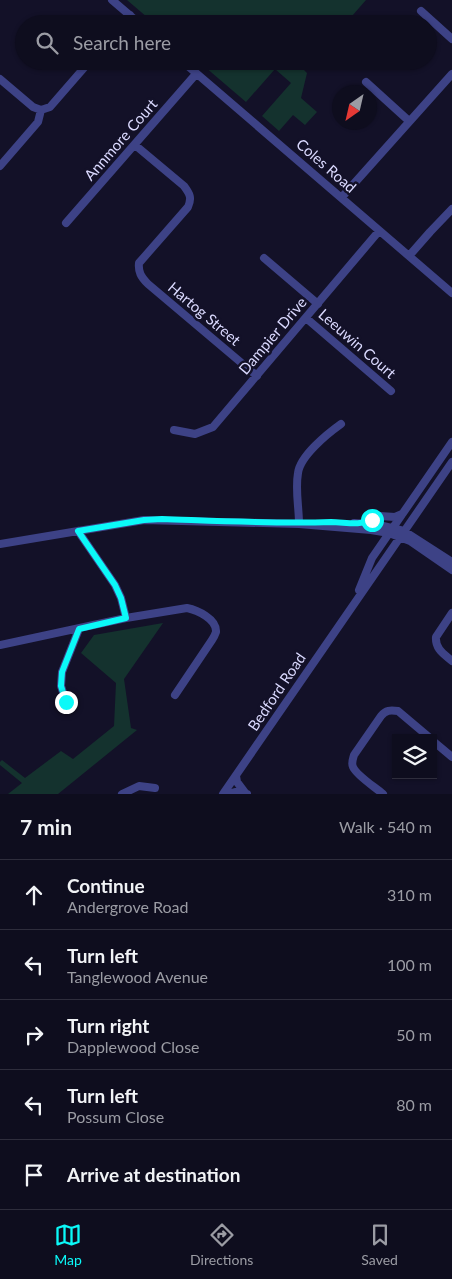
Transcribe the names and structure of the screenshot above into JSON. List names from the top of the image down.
{
  "streets": {
    "street": [
      "Annmore Court",
      "Coles Road",
      "Hartog Street",
      "Dampier Drive",
      "Leeuwin Court",
      "Bedford Road"
    ]
  },
  "crossings": [
    ["Annmore Court", "Coles Road"],
    ["Annmore Court", "Hartog Street"],
    ["Coles Road", "Dampier Drive"],
    ["Hartog Street", "Dampier Drive"],
    ["Dampier Drive", "Leeuwin Court"]
  ],
  "north": "bottom left",
  "page": {
    "search": "Search here",
    "heading": ["7 min", "Walk · 540 m"],
    "list": [
      ["Continue", "Andergrove Road", "310 m"],
      ["Turn left", "Tanglewood Avenue", "100 m"],
      ["Turn right", "Dapplewood Close", "50 m"],
      ["Turn left", "Possum Close", "80 m"],
      "Arrive at destination"
    ],
    "nav": ["Map", "Directions", "Saved"]
  }
}
